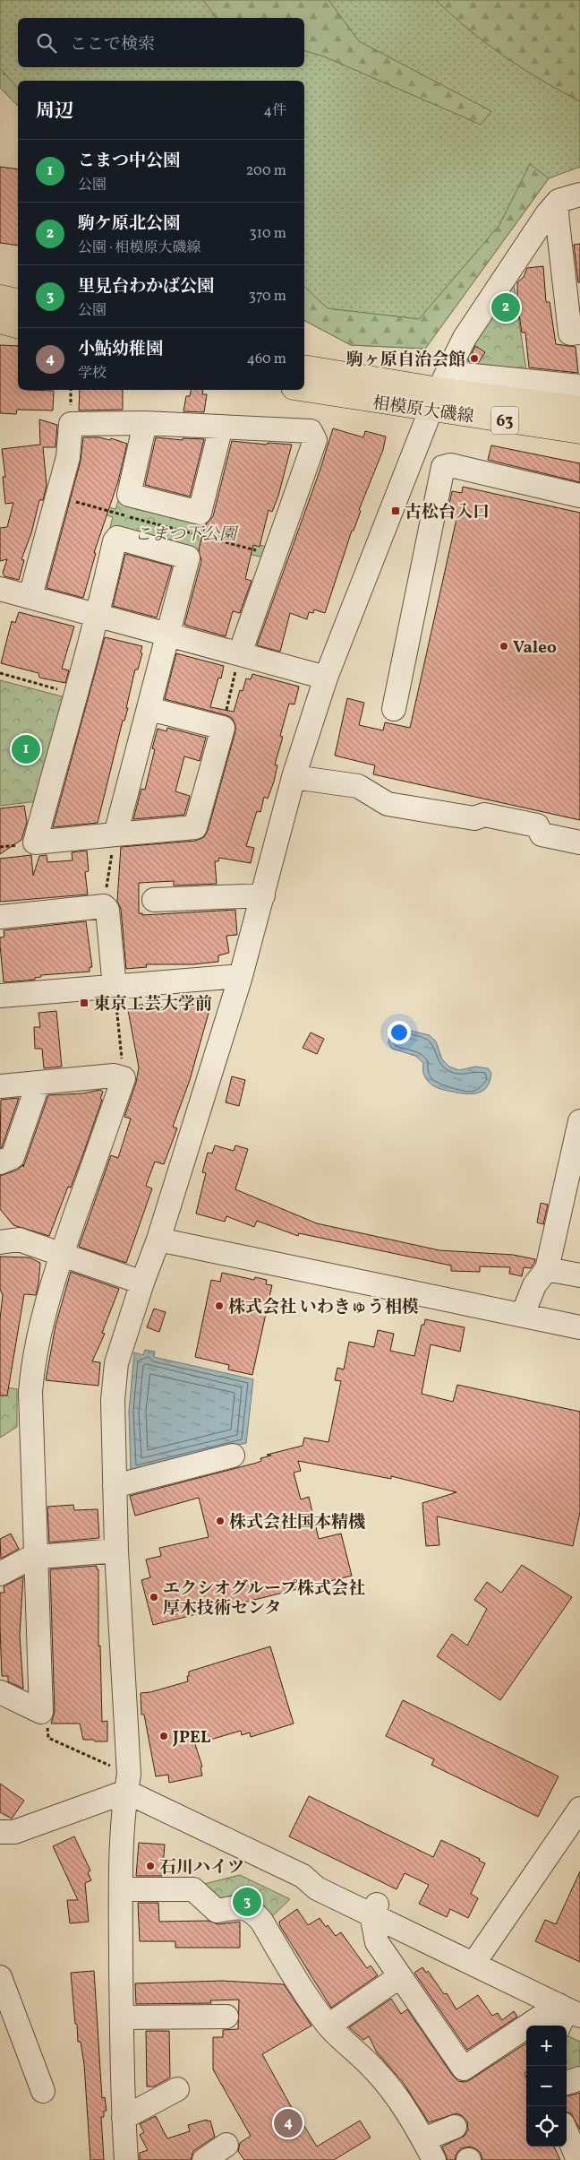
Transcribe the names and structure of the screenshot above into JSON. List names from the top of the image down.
{
  "streets": {
    "main road": ["相模原大磯線", "63"]
  },
  "parks": ["こまつ下公園"],
  "places": {
    "other": [
      "駒ヶ原自治会館",
      "Valeo",
      "株式会社 いわきゅう相模",
      "株式会社国本精機",
      "エクシオグループ株式会社 厚木技術センタ",
      "JPEL",
      "石川ハイツ"
    ],
    "transit": ["古松台入口", "東京工芸大学前"]
  },
  "page": {
    "search": "ここで検索",
    "heading": ["周辺", "4件"],
    "list": [
      {
        "mark": "1",
        "name": "こまつ中公園",
        "note": "公園",
        "value": "200 m"
      },
      {
        "mark": "2",
        "name": "駒ケ原北公園",
        "note": "公園 · 相模原大磯線",
        "value": "310 m"
      },
      {
        "mark": "3",
        "name": "里見台わかば公園",
        "note": "公園",
        "value": "370 m"
      },
      {
        "mark": "4",
        "name": "小鮎幼稚園",
        "note": "学校",
        "value": "460 m"
      }
    ],
    "pins": [
      "2",
      "1",
      "3",
      "4"
    ],
    "map_buttons": ["+", "−"]
  }
}
